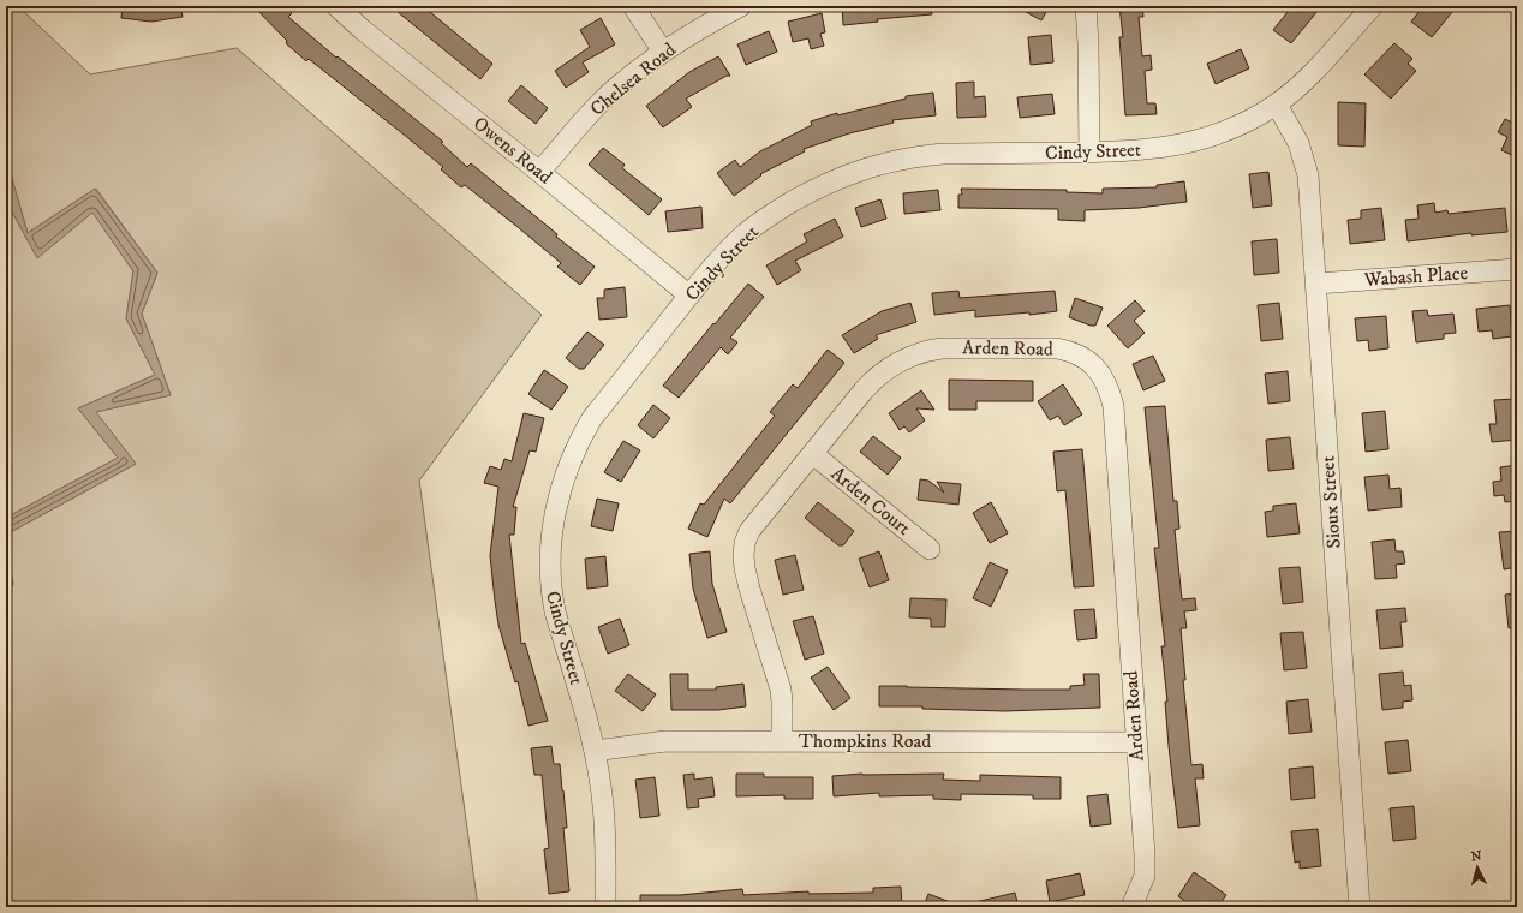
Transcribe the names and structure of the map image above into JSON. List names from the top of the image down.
{
  "streets": {
    "street": [
      "Chelsea Road",
      "Owens Road",
      "Cindy Street",
      "Wabash Place",
      "Arden Road",
      "Arden Court",
      "Sioux Street",
      "Thompkins Road"
    ]
  },
  "crossings": [
    ["Chelsea Road", "Owens Road"],
    ["Owens Road", "Cindy Street"],
    ["Cindy Street", "Sioux Street"],
    ["Cindy Street", "Thompkins Road"],
    ["Wabash Place", "Sioux Street"],
    ["Arden Road", "Arden Court"],
    ["Arden Road", "Thompkins Road"]
  ],
  "north": "top"
}
